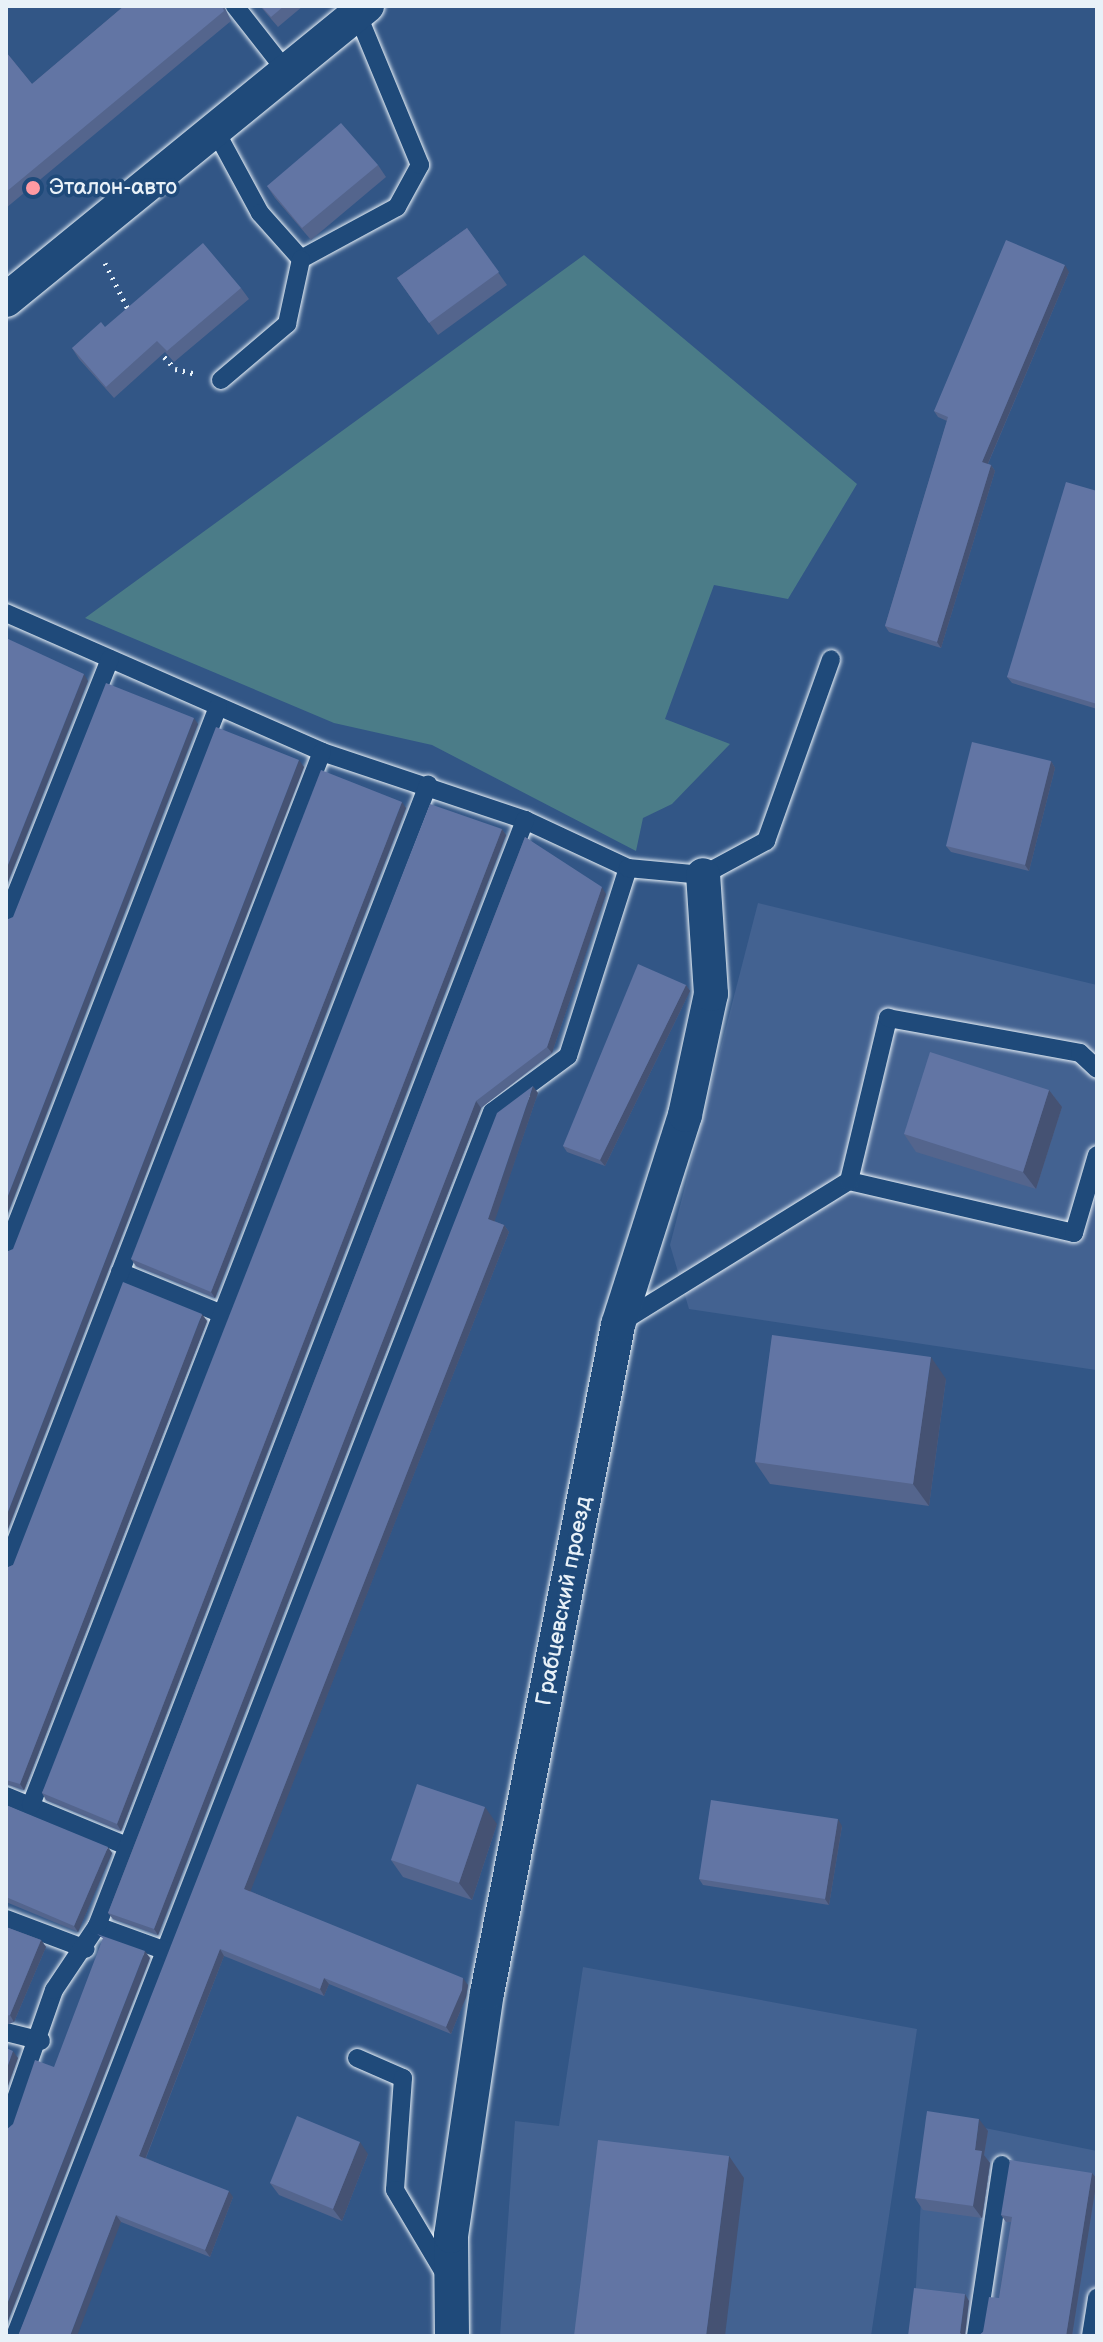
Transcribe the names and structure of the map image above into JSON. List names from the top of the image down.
{
  "streets": {
    "street": ["Грабцевский проезд"]
  },
  "places": ["Эталон-авто"]
}
